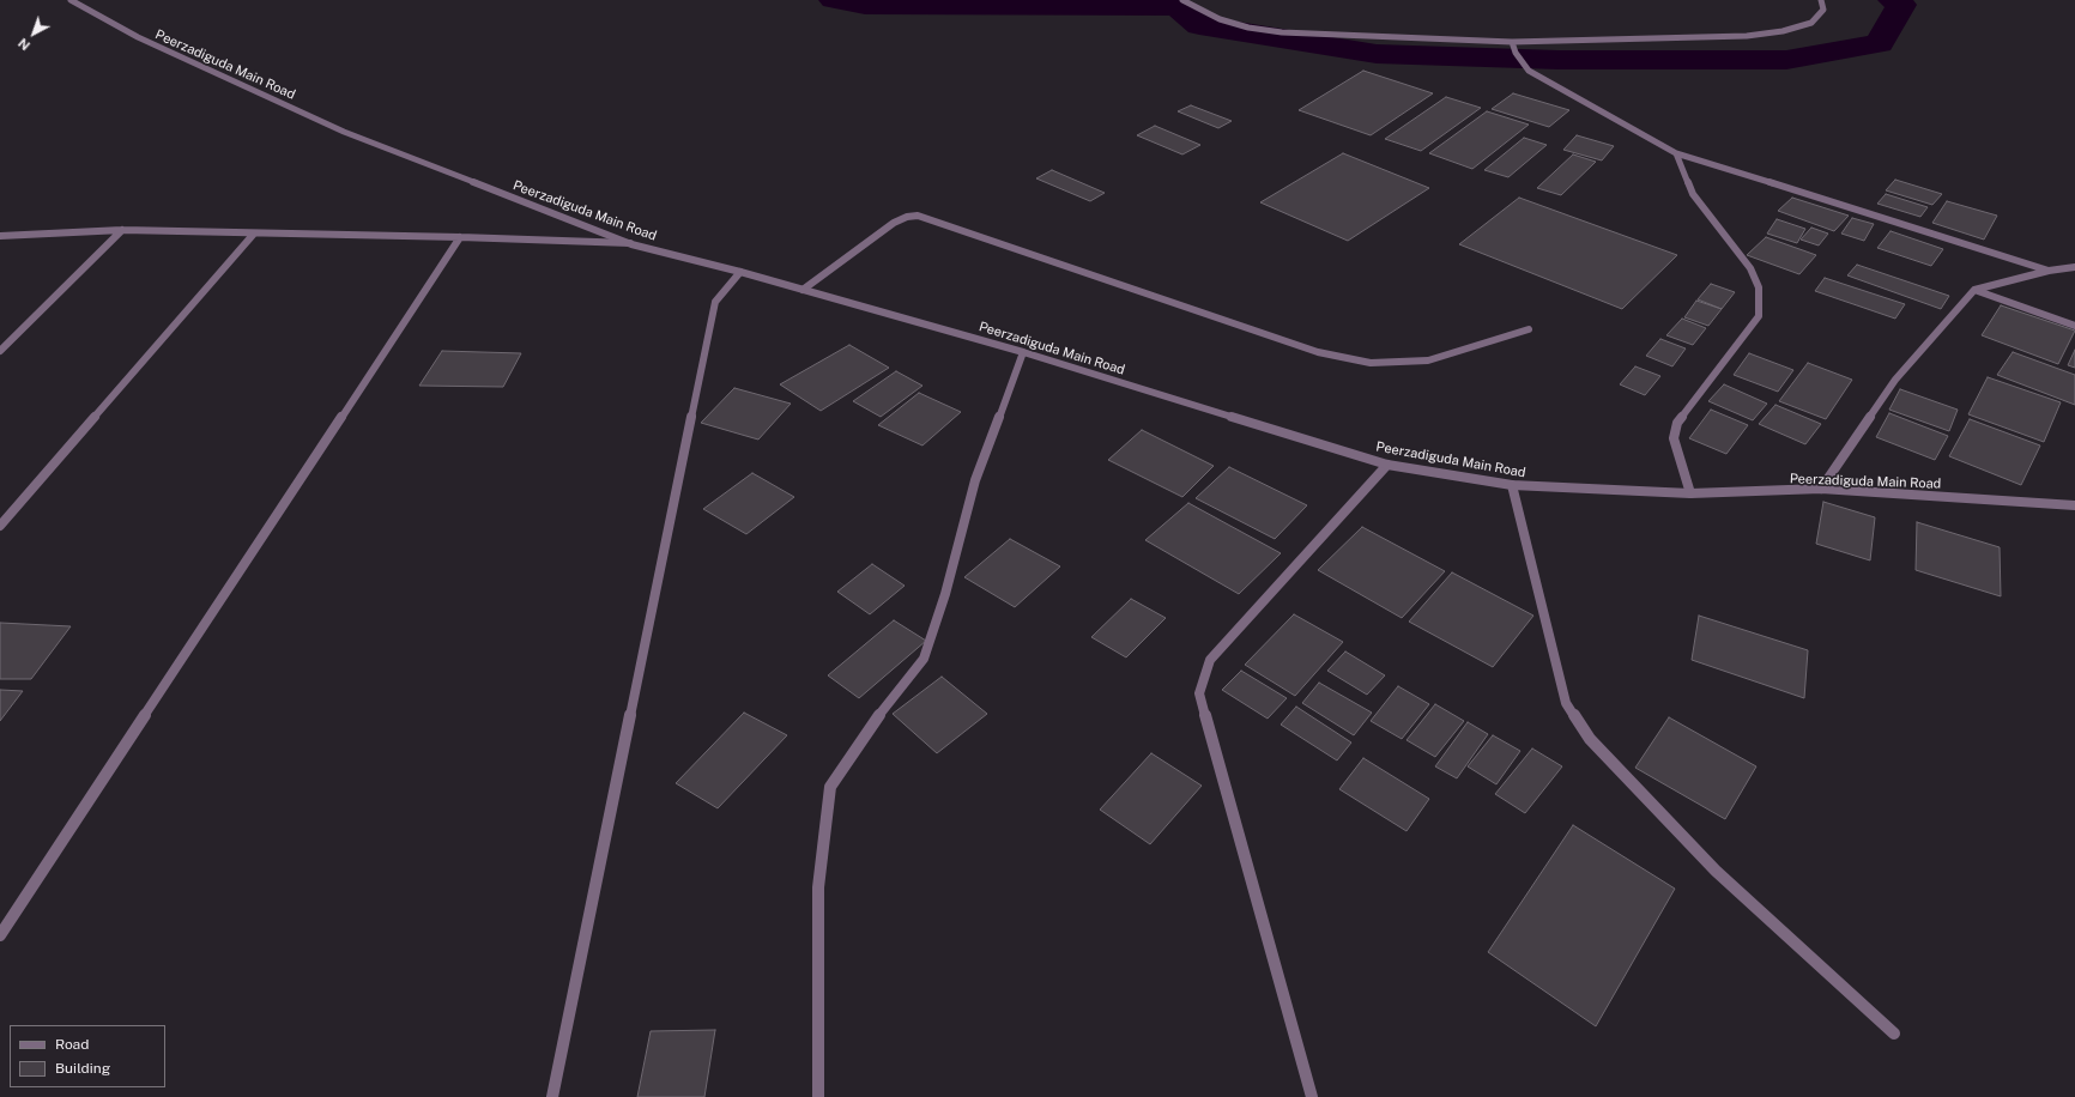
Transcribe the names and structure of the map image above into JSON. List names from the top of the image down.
{
  "streets": {
    "street": ["Peerzadiguda Main Road"]
  },
  "legend": ["Road", "Building"],
  "north": "bottom left"
}
